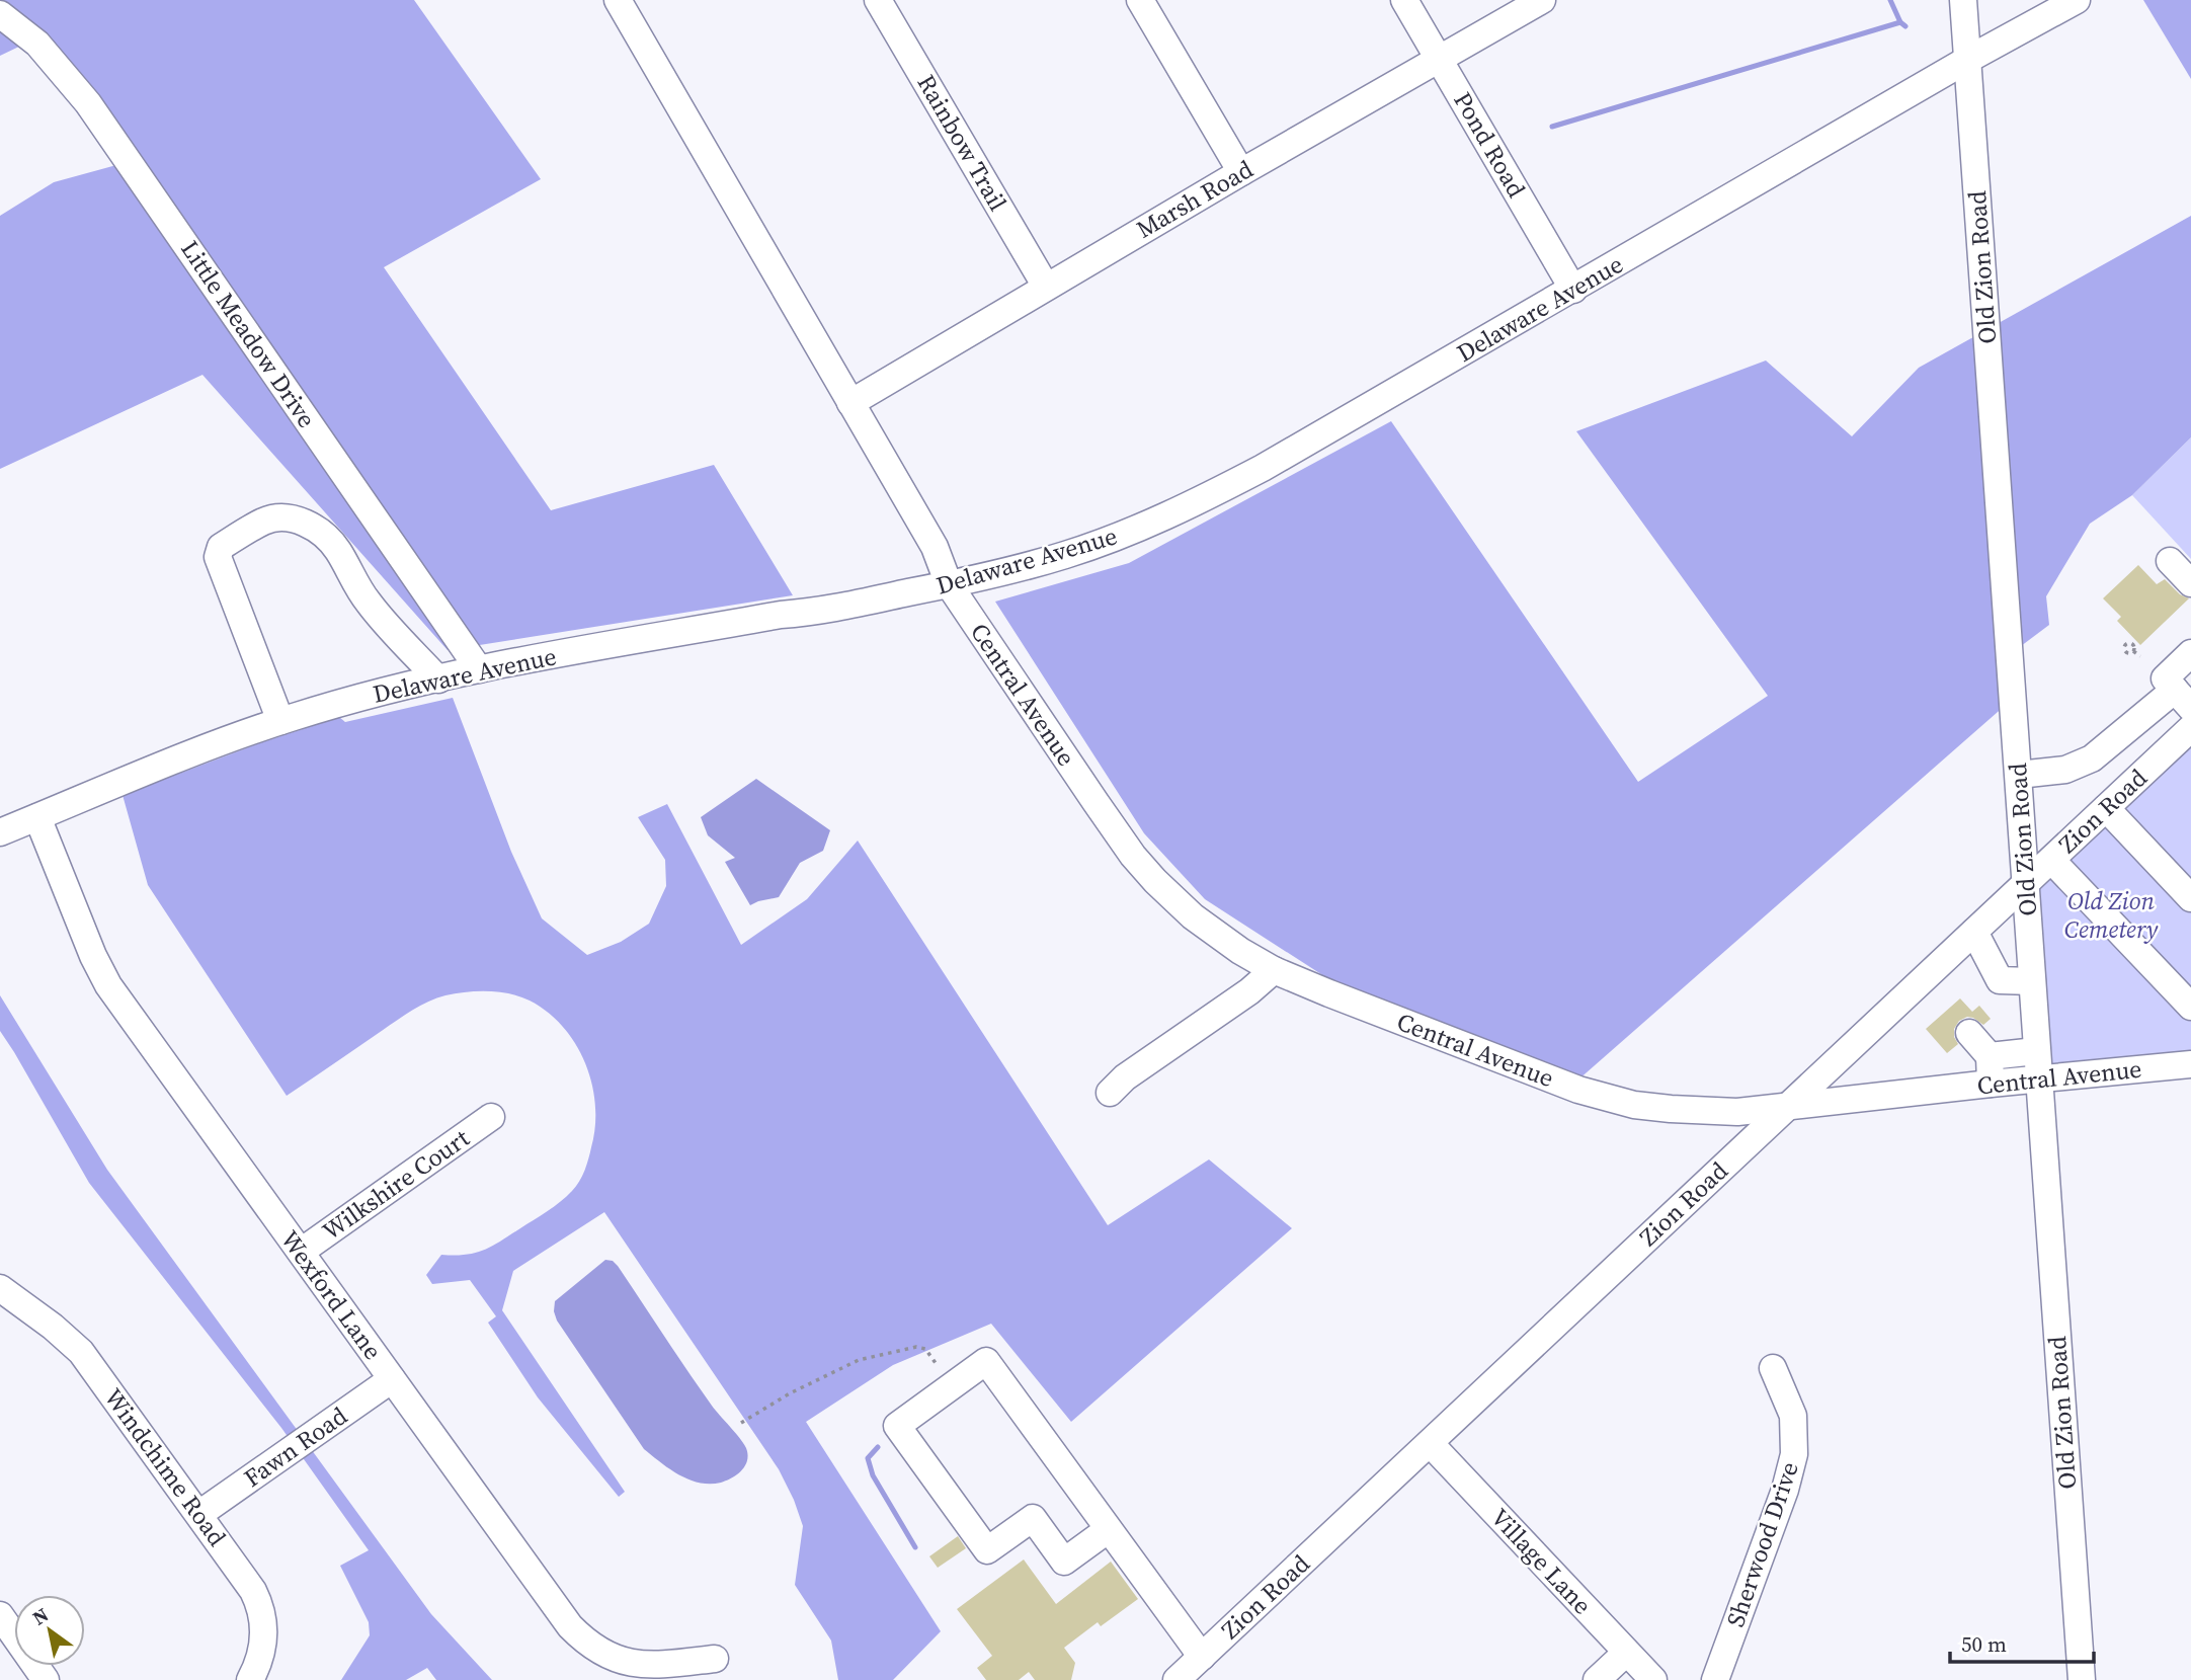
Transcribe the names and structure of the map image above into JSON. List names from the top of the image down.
{
  "streets": {
    "street": [
      "Rainbow Trail",
      "Pond Road",
      "Marsh Road",
      "Old Zion Road",
      "Delaware Avenue",
      "Little Meadow Drive",
      "Central Avenue",
      "Zion Road",
      "Wilkshire Court",
      "Wexford Lane",
      "Fawn Road",
      "Windchime Road",
      "Sherwood Drive",
      "Village Lane"
    ]
  },
  "crossings": [
    ["Rainbow Trail", "Marsh Road"],
    ["Pond Road", "Marsh Road"],
    ["Pond Road", "Delaware Avenue"],
    ["Old Zion Road", "Delaware Avenue"],
    ["Old Zion Road", "Central Avenue"],
    ["Old Zion Road", "Zion Road"],
    ["Delaware Avenue", "Little Meadow Drive"],
    ["Delaware Avenue", "Central Avenue"],
    ["Delaware Avenue", "Wexford Lane"],
    ["Central Avenue", "Zion Road"],
    ["Zion Road", "Village Lane"],
    ["Wilkshire Court", "Wexford Lane"],
    ["Wexford Lane", "Fawn Road"],
    ["Fawn Road", "Windchime Road"]
  ],
  "parks": ["Old Zion Cemetery"],
  "scale_bar": "50 m",
  "north": "top left"
}
